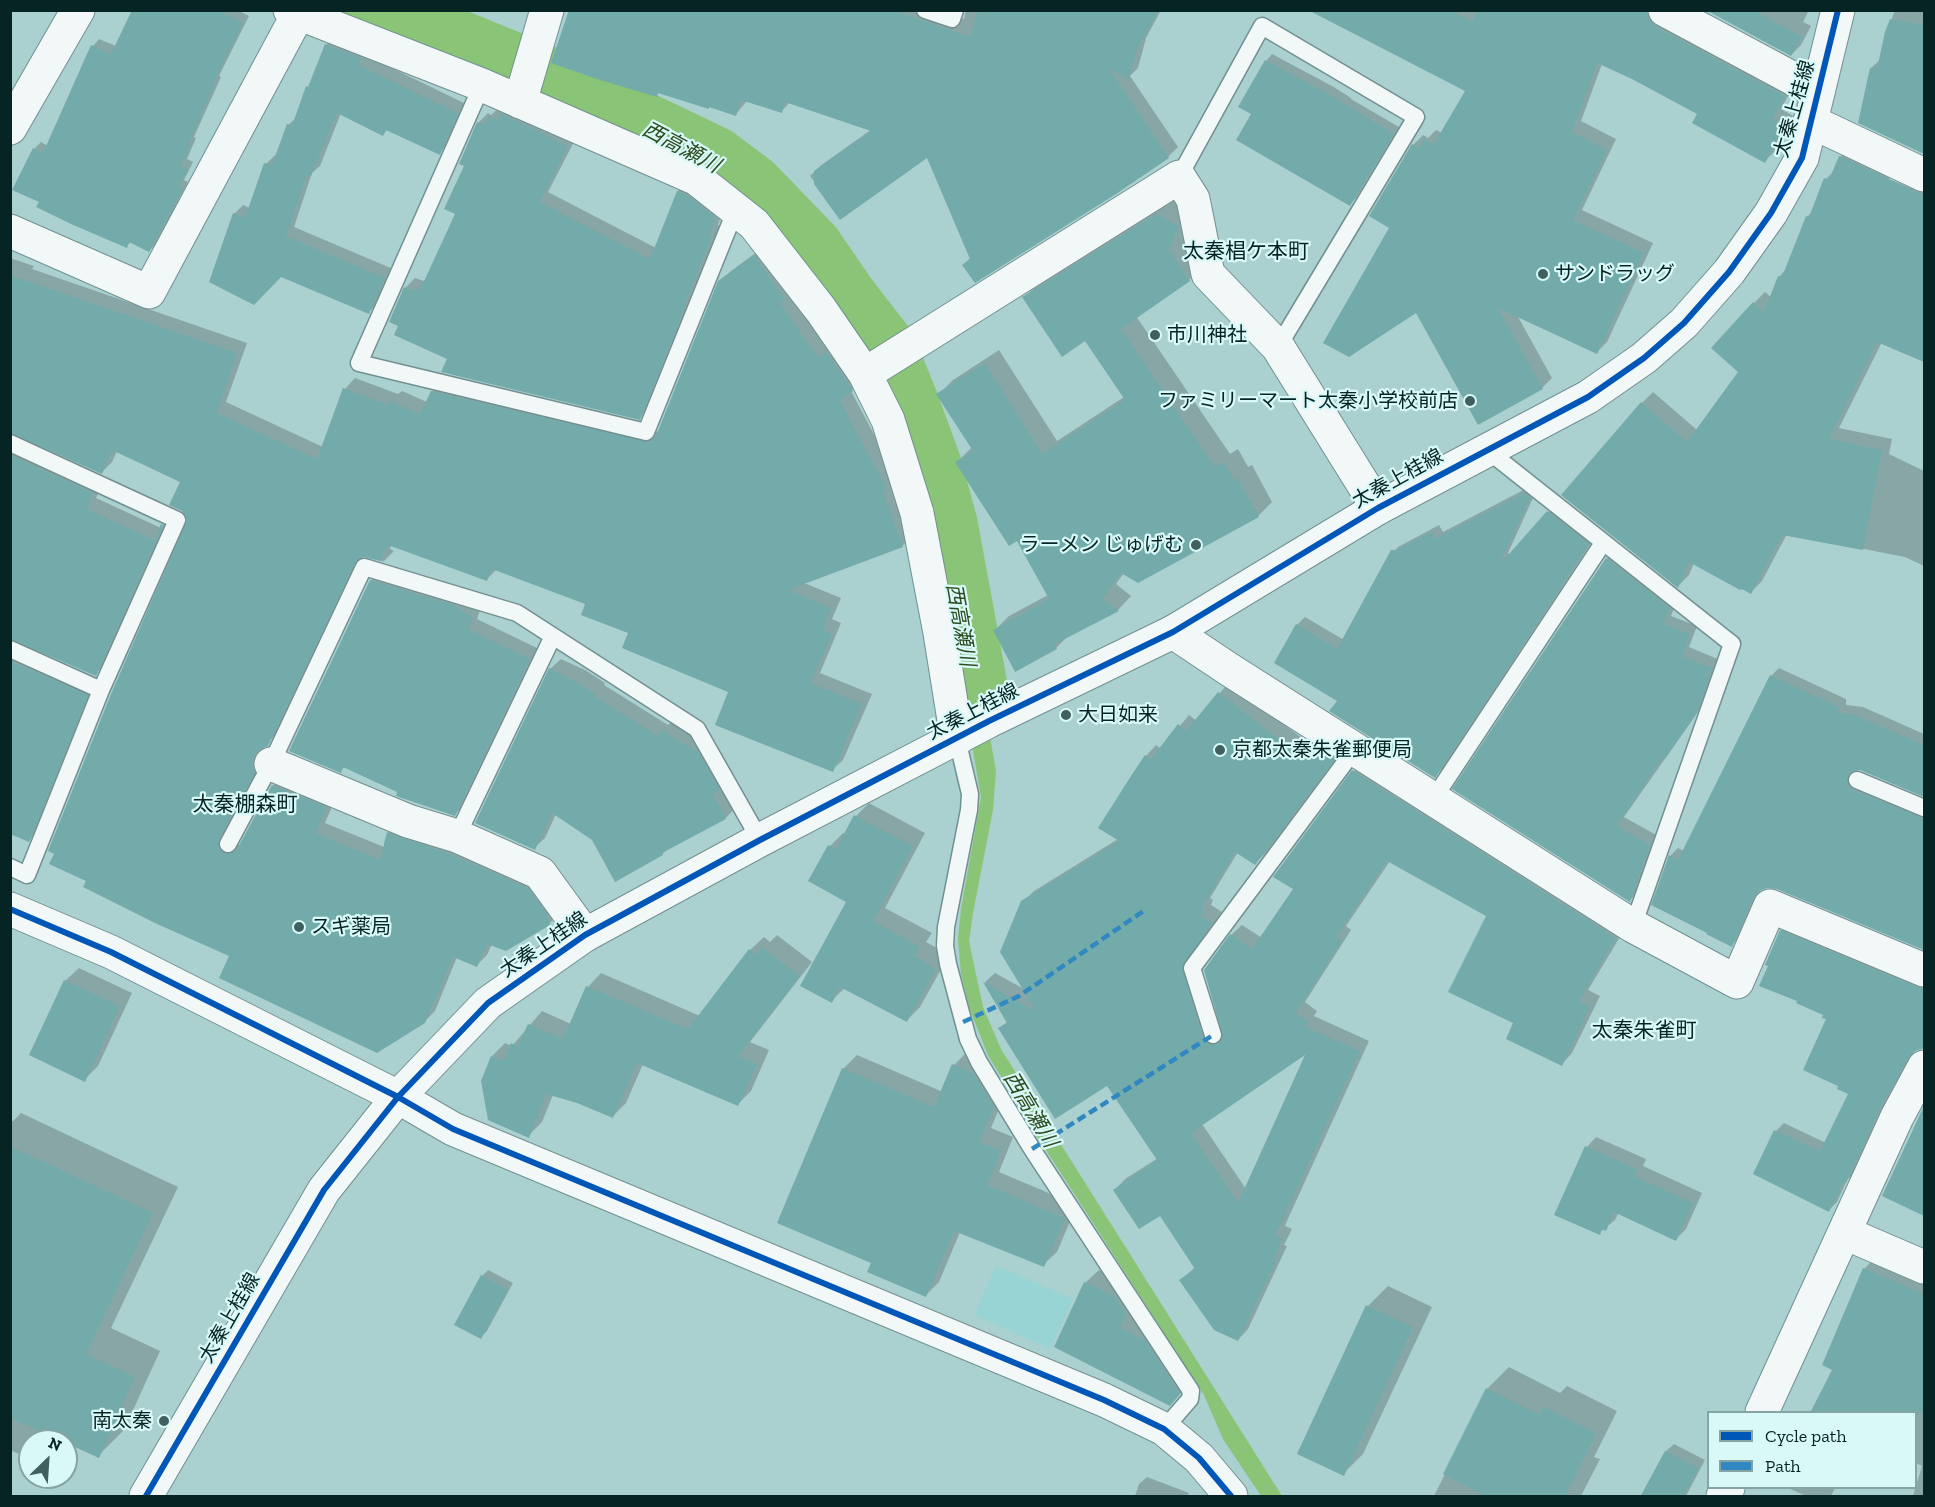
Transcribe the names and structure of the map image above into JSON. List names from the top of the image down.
{
  "streets": {
    "street": ["太秦上桂線"]
  },
  "districts": ["太秦椙ケ本町", "太秦棚森町", "太秦朱雀町"],
  "water": ["西高瀬川"],
  "places": [
    "サンドラッグ",
    "市川神社",
    "ファミリーマート太秦小学校前店",
    "ラーメン じゅげむ",
    "大日如来",
    "京都太秦朱雀郵便局",
    "スギ薬局",
    "南太秦"
  ],
  "legend": ["Cycle path", "Path"],
  "north": "top right"
}
